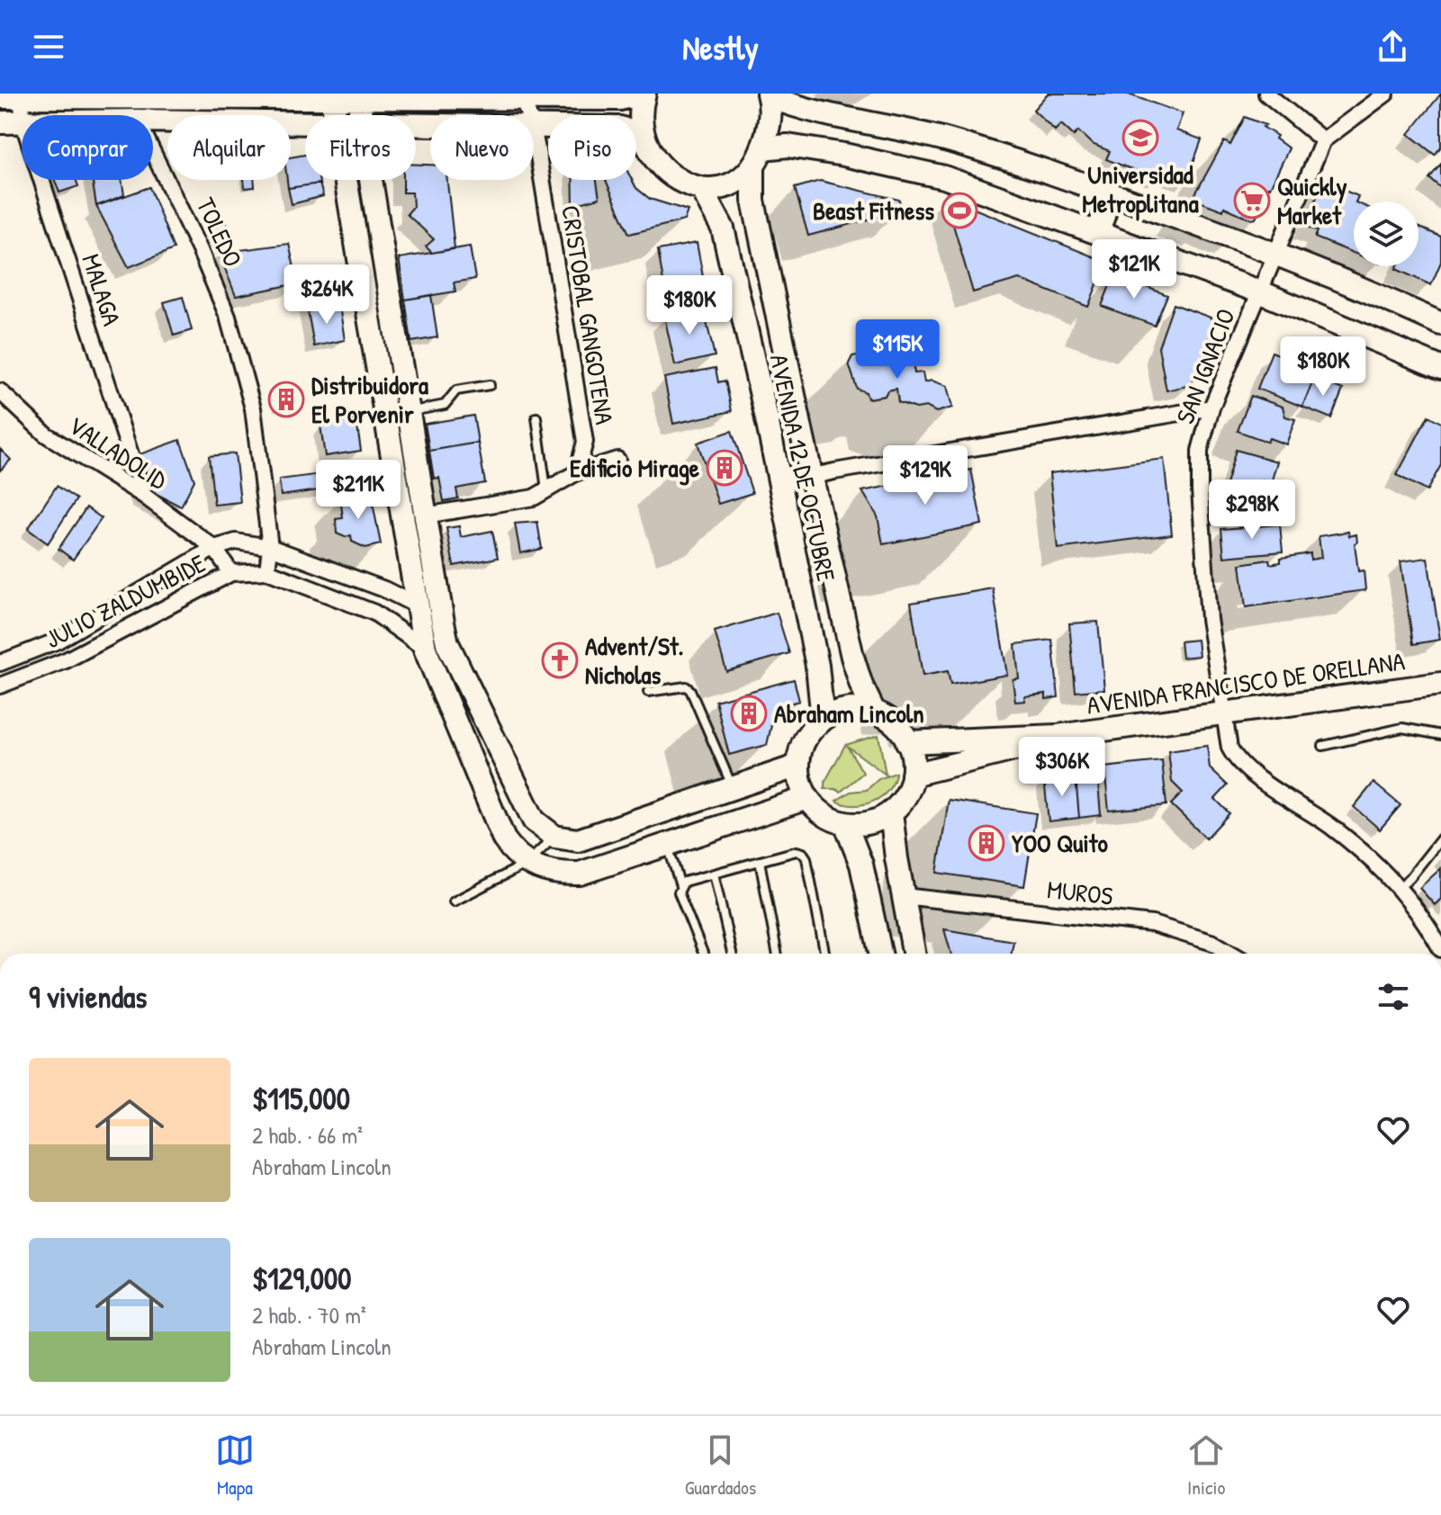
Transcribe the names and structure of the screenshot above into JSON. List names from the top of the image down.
{
  "streets": {
    "main road": ["TOLEDO", "AVENIDA 12 DE OCTUBRE", "AVENIDA FRANCISCO DE ORELLANA"],
    "street": [
      "MALAGA",
      "CRISTOBAL GANGOTENA",
      "SAN IGNACIO",
      "VALLADOLID",
      "JULIO ZALDUMBIDE",
      "MUROS"
    ]
  },
  "crossings": [
    ["MALAGA", "VALLADOLID"],
    ["SAN IGNACIO", "AVENIDA FRANCISCO DE ORELLANA"],
    ["VALLADOLID", "JULIO ZALDUMBIDE"],
    ["AVENIDA 12 DE OCTUBRE", "AVENIDA FRANCISCO DE ORELLANA"]
  ],
  "places": {
    "school or university": ["Universidad Metroplitana"],
    "supermarket": ["Quickly Market"],
    "sports": ["Beast Fitness"],
    "building": [
      "Distribuidora El Porvenir",
      "Edificio Mirage",
      "Abraham Lincoln",
      "YOO Quito"
    ],
    "church": ["Advent/St. Nicholas"]
  },
  "page": {
    "header": "Nestly",
    "chip": [
      "Comprar",
      "Alquilar",
      "Filtros",
      "Nuevo",
      "Piso"
    ],
    "price": [
      "$121K",
      "$264K",
      "$180K",
      "$115K",
      "$180K",
      "$129K",
      "$211K",
      "$298K",
      "$306K"
    ],
    "heading": "9 viviendas",
    "list": [
      {
        "name": "$115,000",
        "note": "2 hab. · 66 m² · Abraham Lincoln"
      },
      {
        "name": "$129,000",
        "note": "2 hab. · 70 m² · Abraham Lincoln"
      }
    ],
    "tabs": ["Mapa", "Guardados", "Inicio"]
  }
}
